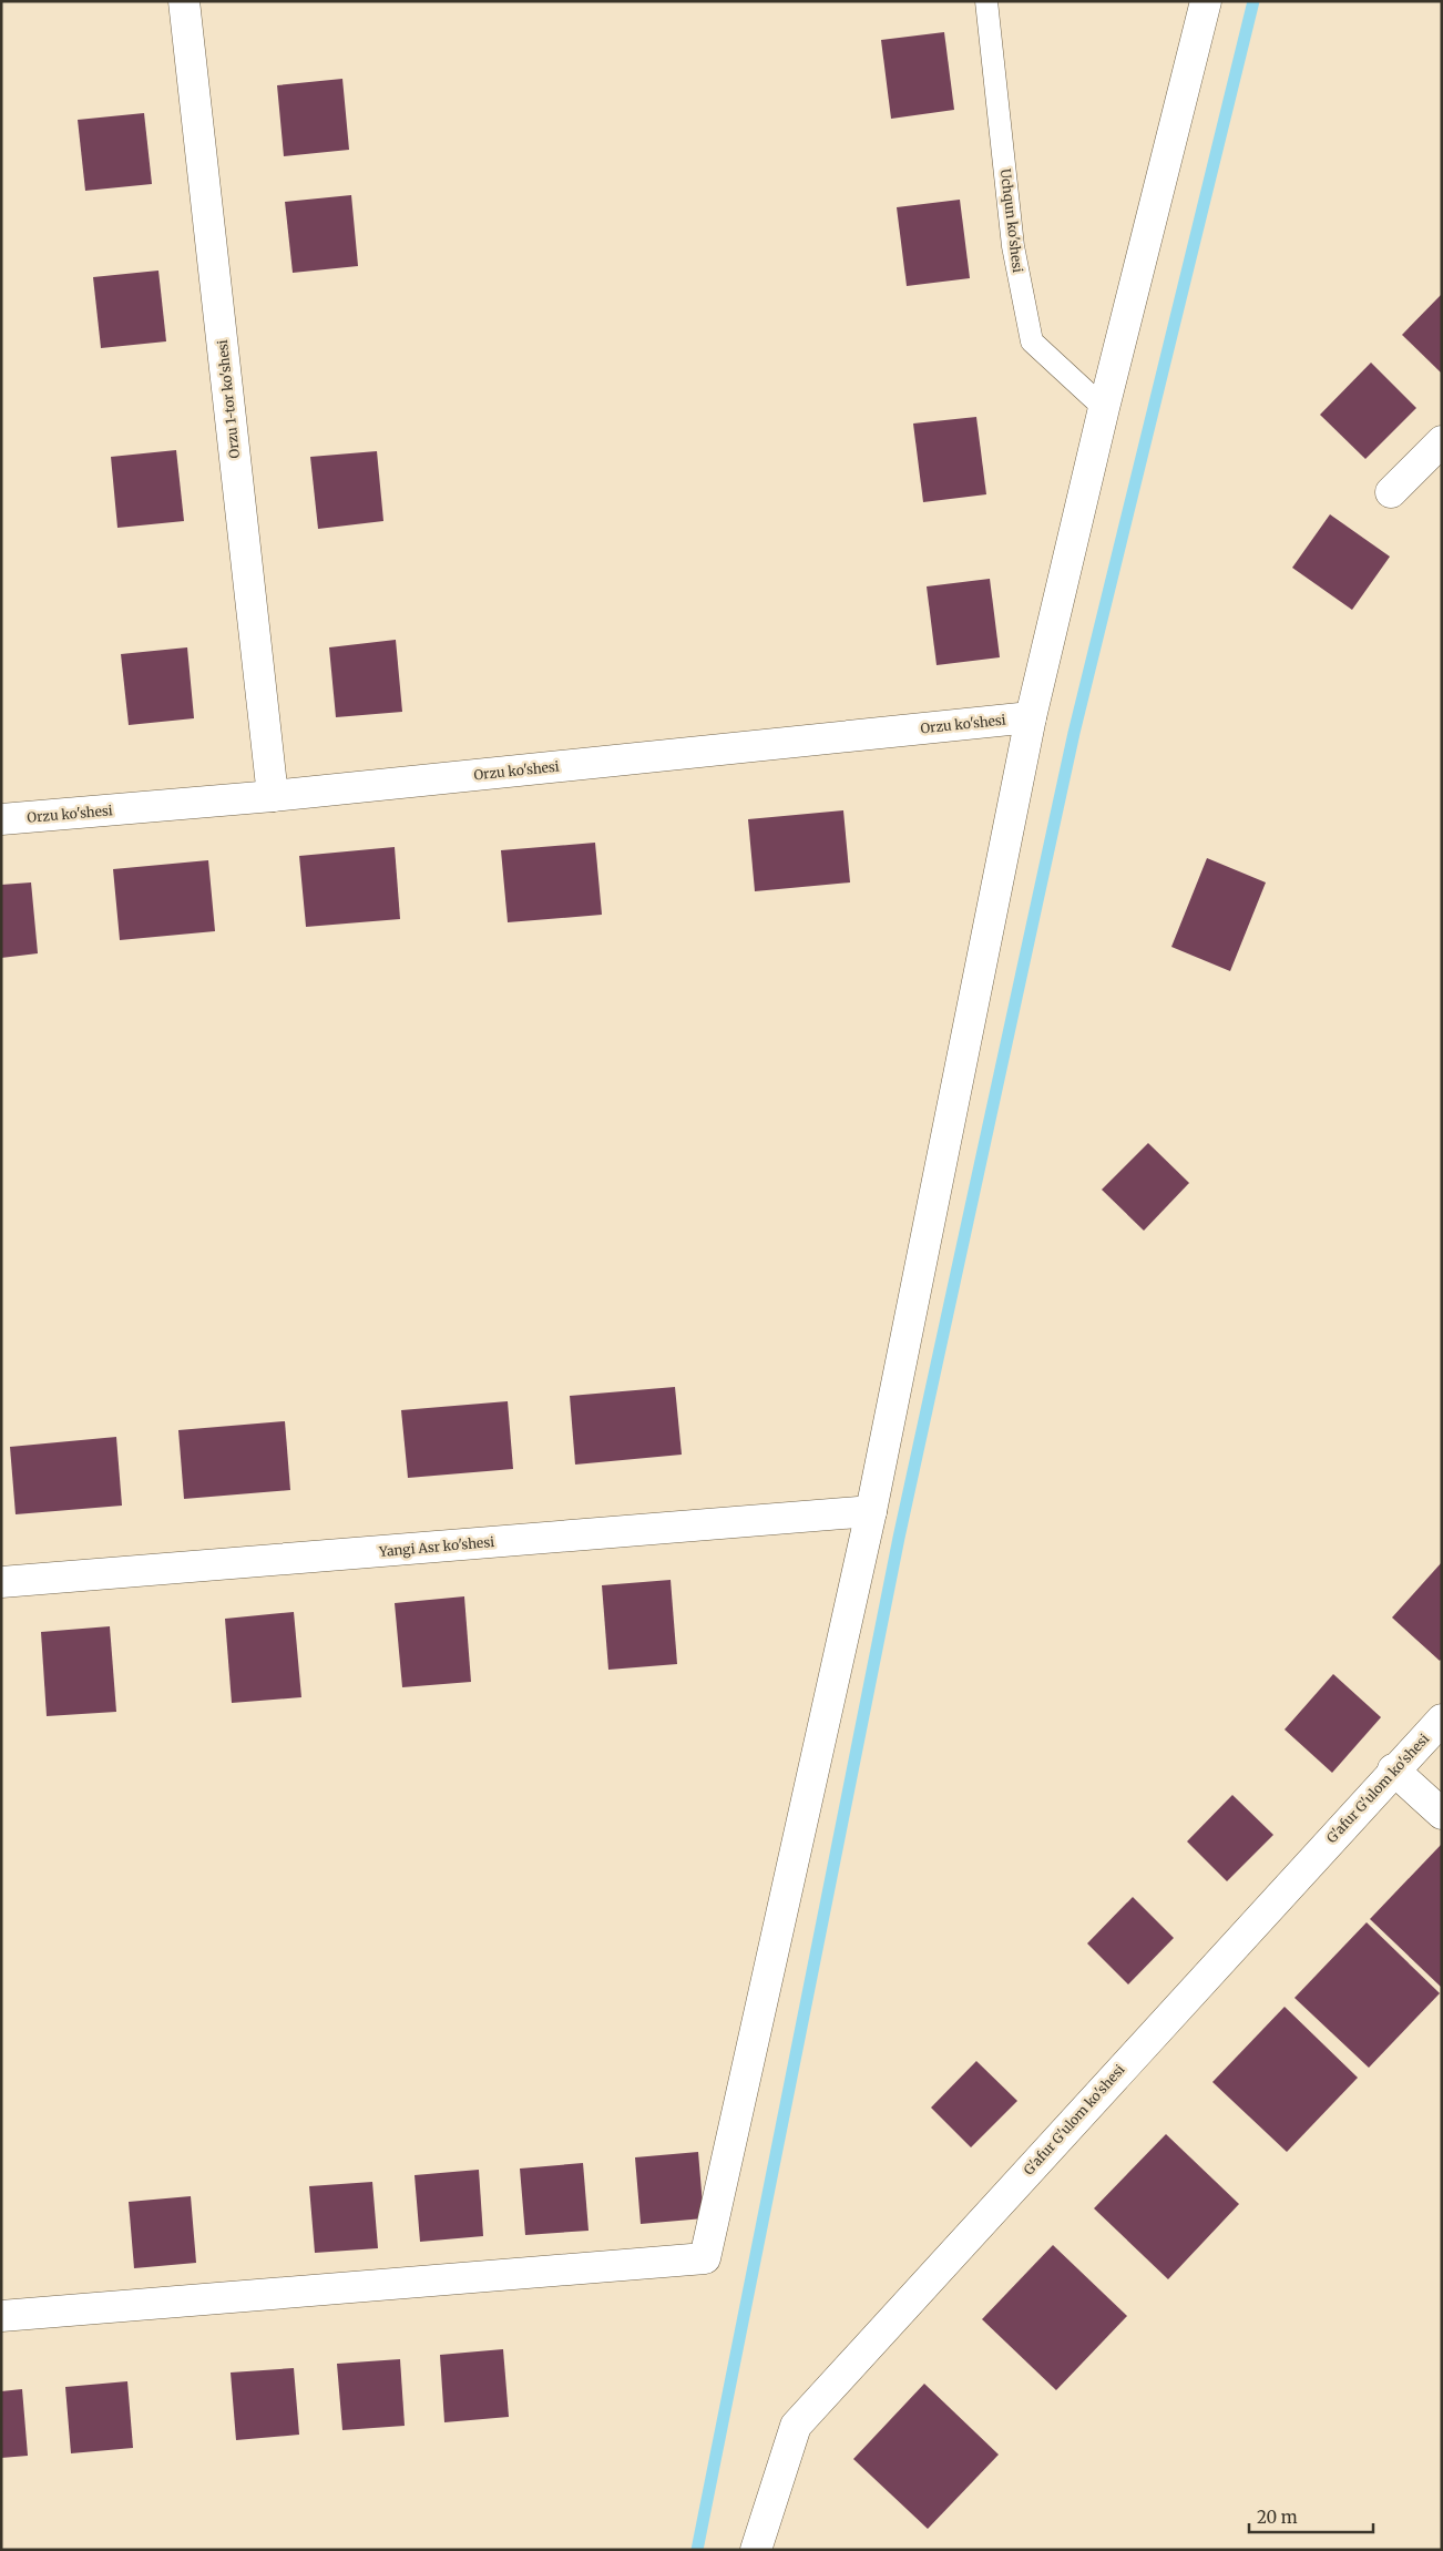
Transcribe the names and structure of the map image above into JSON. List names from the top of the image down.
{
  "streets": {
    "street": [
      "Orzu 1-tor ko'shesi",
      "Orzu ko'shesi",
      "Yangi Asr ko'shesi",
      "G'afur G'ulom ko'shesi"
    ],
    "lane": ["Uchqun ko'shesi"]
  },
  "crossings": [
    ["Orzu 1-tor ko'shesi", "Orzu ko'shesi"]
  ],
  "scale_bar": "20 m"
}
